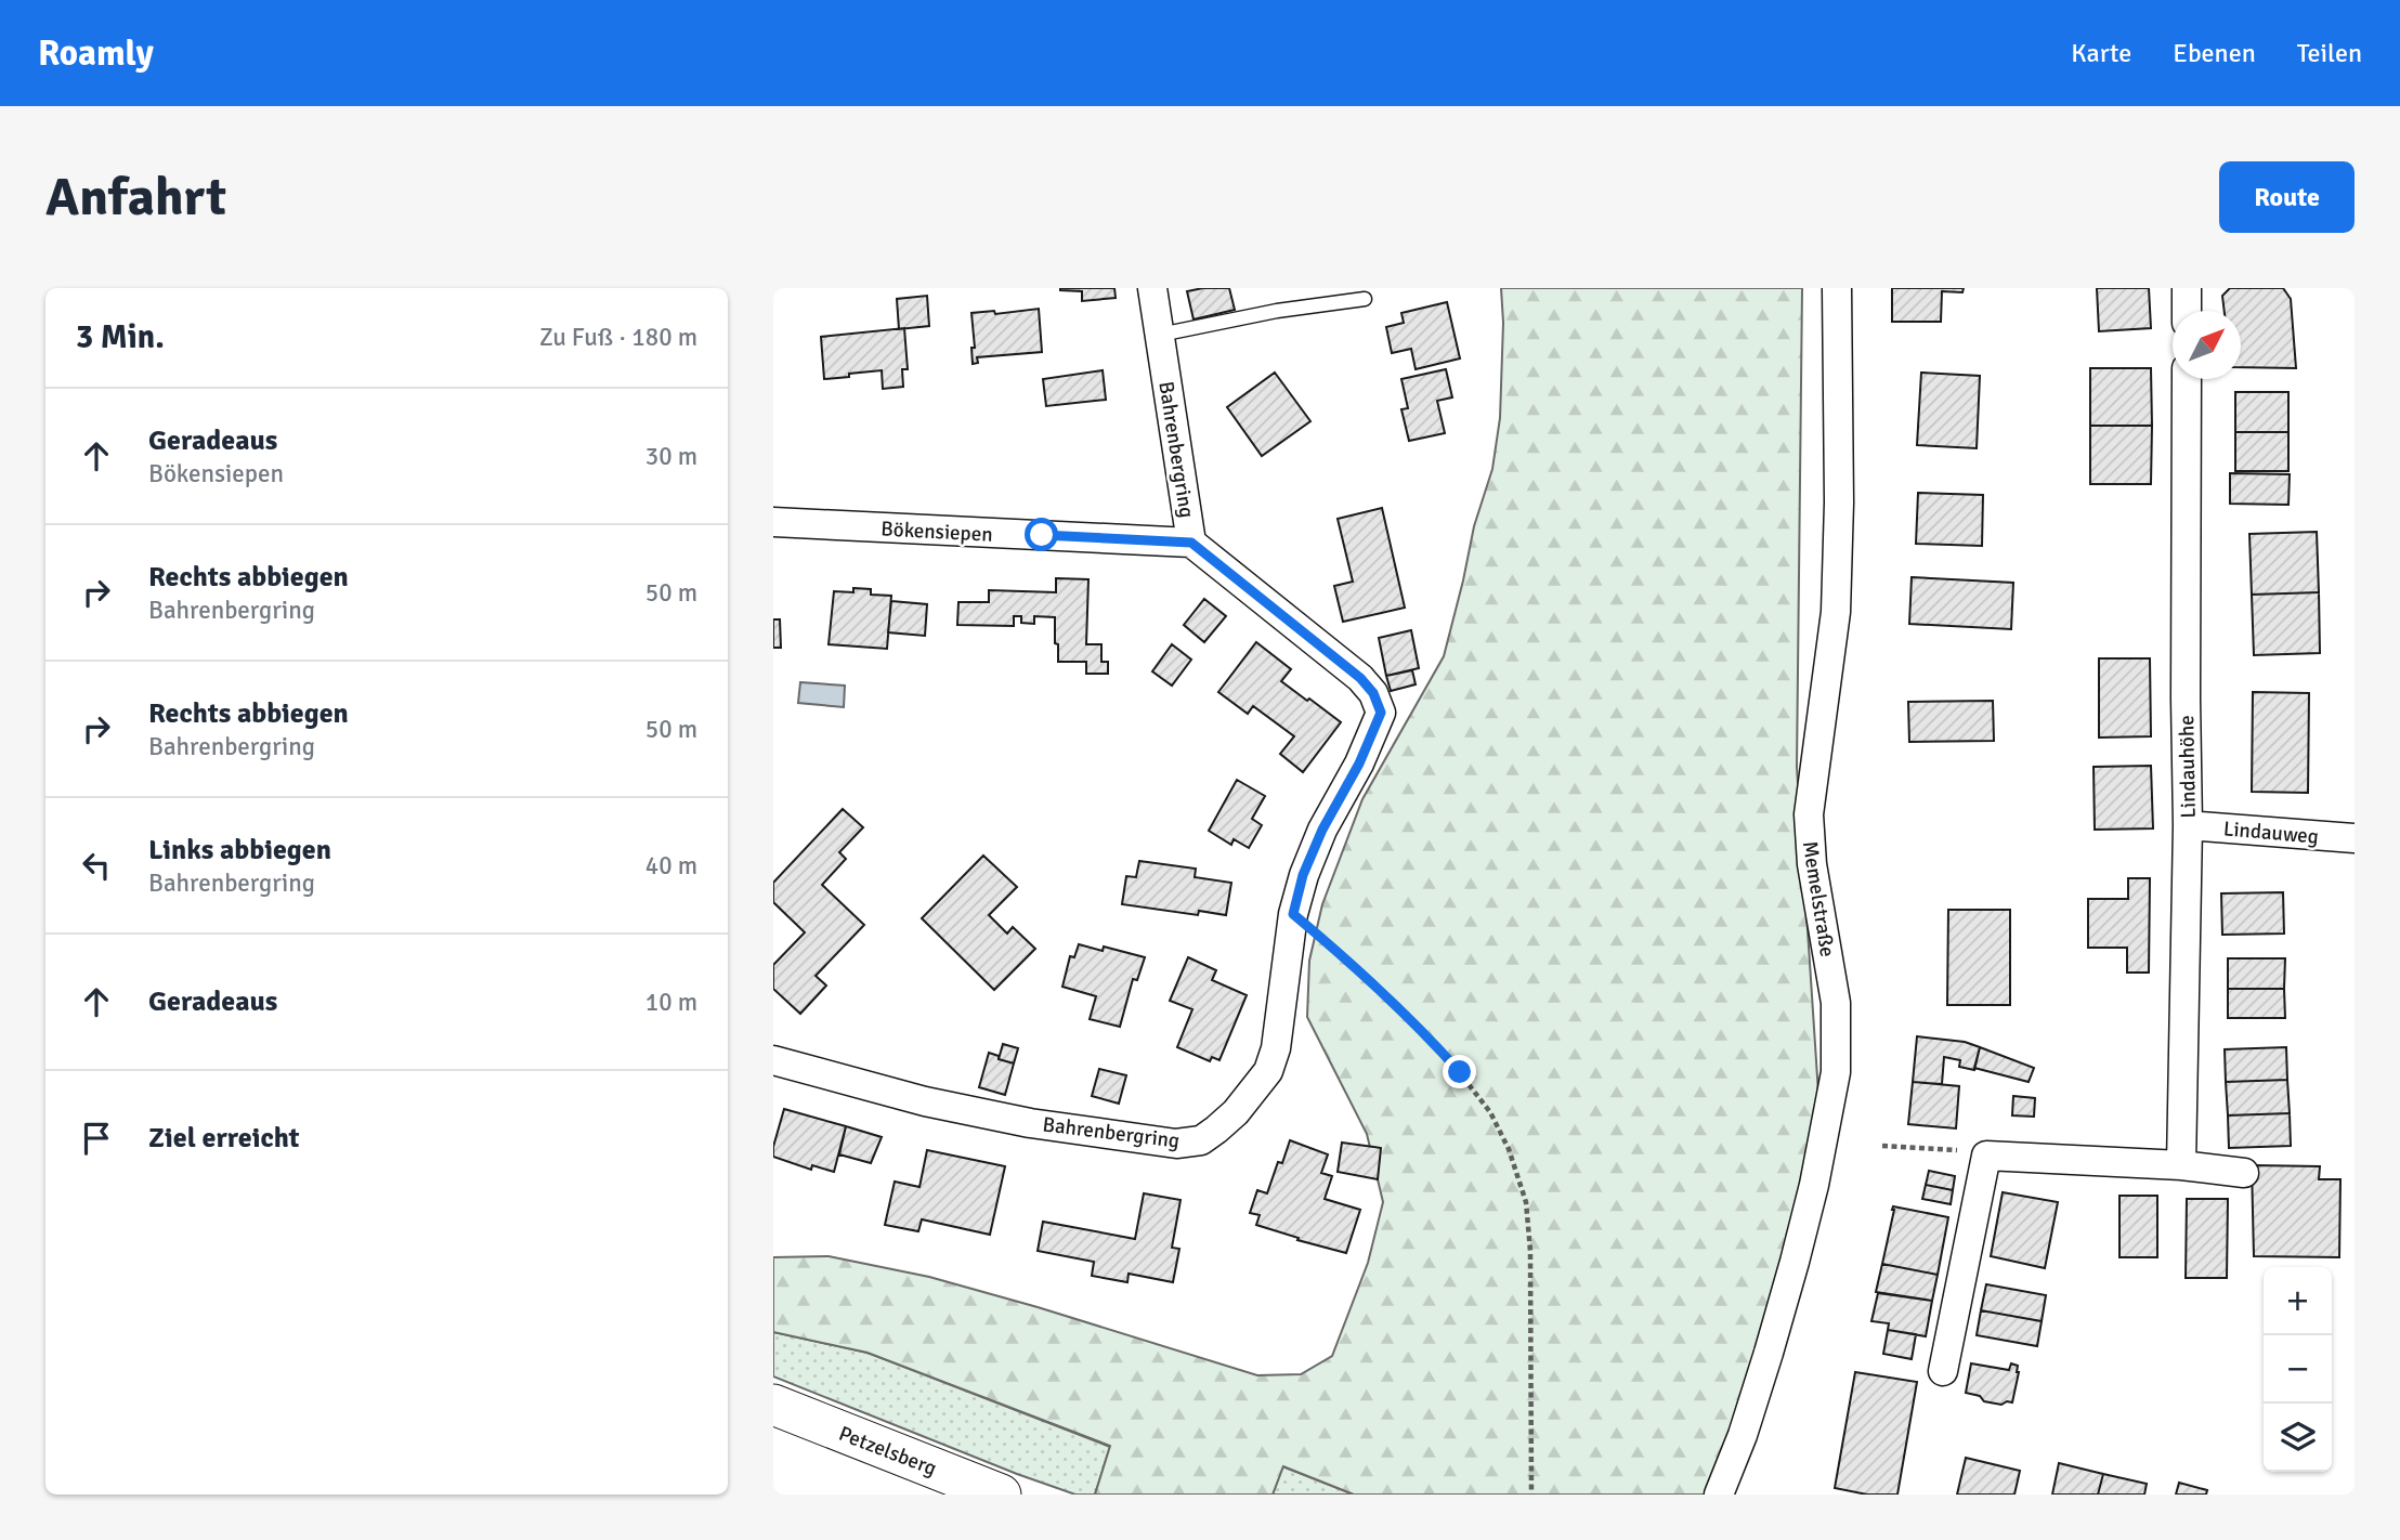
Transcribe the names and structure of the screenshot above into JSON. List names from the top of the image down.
{
  "streets": {
    "main road": ["Petzelsberg"],
    "street": [
      "Bahrenbergring",
      "Bökensiepen",
      "Lindauhöhe",
      "Lindauweg",
      "Memelstraße"
    ]
  },
  "crossings": [
    ["Bahrenbergring", "Bökensiepen"],
    ["Lindauhöhe", "Lindauweg"]
  ],
  "north": "top right",
  "page": {
    "header": "Roamly",
    "nav": ["Karte", "Ebenen", "Teilen"],
    "buttons": "Route",
    "title": "Anfahrt",
    "heading": ["3 Min.", "Zu Fuß · 180 m"],
    "list": [
      ["Geradeaus", "Bökensiepen", "30 m"],
      ["Rechts abbiegen", "Bahrenbergring", "50 m"],
      ["Rechts abbiegen", "Bahrenbergring", "50 m"],
      ["Links abbiegen", "Bahrenbergring", "40 m"],
      ["Geradeaus", "10 m"],
      "Ziel erreicht"
    ],
    "map_buttons": ["+", "−"]
  }
}
